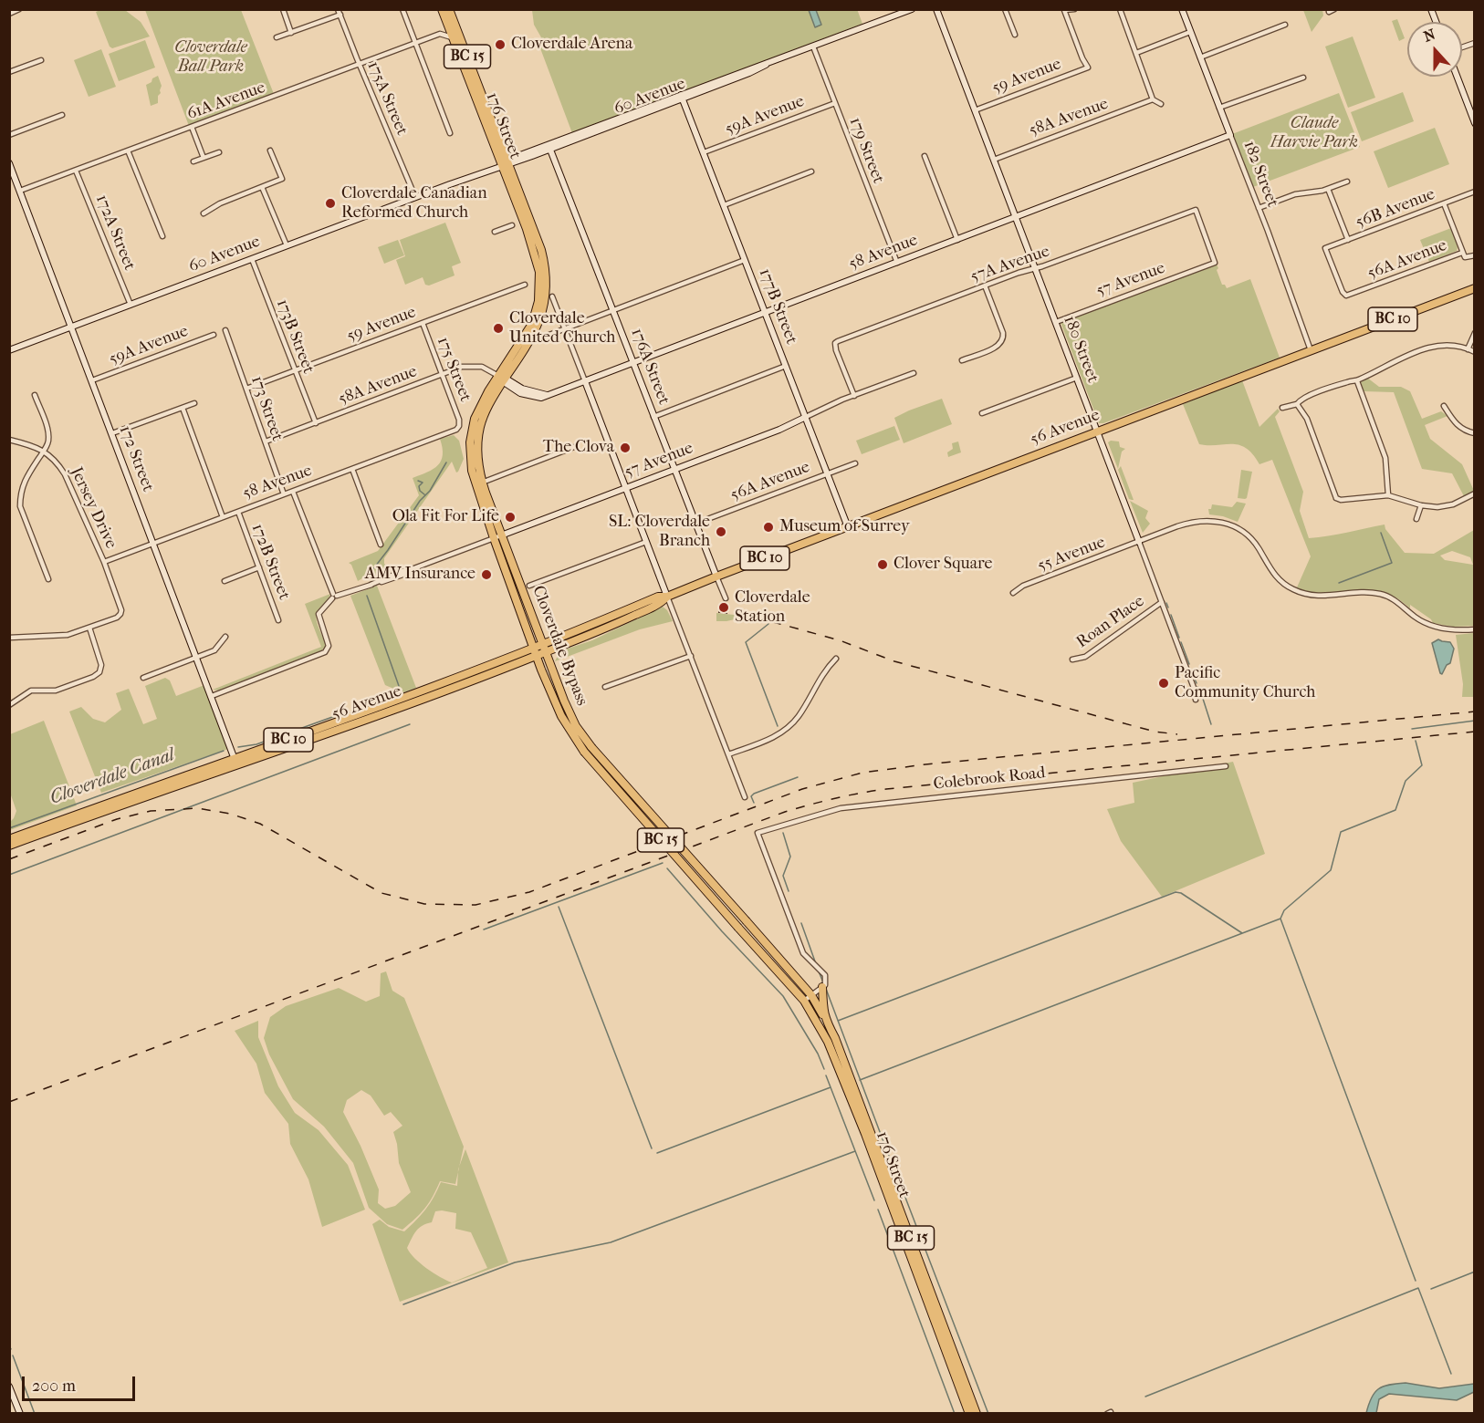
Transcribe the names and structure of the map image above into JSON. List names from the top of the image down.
{
  "streets": {
    "highway": [
      "BC 15",
      "176 Street",
      "BC 10",
      "56 Avenue",
      "Cloverdale Bypass"
    ],
    "street": [
      "59 Avenue",
      "60 Avenue",
      "175A Street",
      "61A Avenue",
      "59A Avenue",
      "58A Avenue",
      "179 Street",
      "182 Street",
      "56B Avenue",
      "172A Street",
      "58 Avenue",
      "56A Avenue",
      "57A Avenue",
      "57 Avenue",
      "177B Street",
      "173B Street",
      "180 Street",
      "176A Street",
      "175 Street",
      "173 Street",
      "172 Street",
      "Jersey Drive",
      "55 Avenue",
      "172B Street",
      "Roan Place",
      "Colebrook Road"
    ]
  },
  "crossings": [
    ["BC 15", "60 Avenue"],
    ["BC 15", "176 Street"],
    ["BC 15", "Cloverdale Bypass"],
    ["59 Avenue", "173B Street"],
    ["59 Avenue", "180 Street"],
    ["59 Avenue", "175 Street"],
    ["59 Avenue", "173 Street"],
    ["60 Avenue", "175A Street"],
    ["60 Avenue", "176 Street"],
    ["60 Avenue", "179 Street"],
    ["60 Avenue", "172A Street"],
    ["60 Avenue", "177B Street"],
    ["60 Avenue", "173B Street"],
    ["60 Avenue", "176A Street"],
    ["60 Avenue", "172 Street"],
    ["60 Avenue", "Cloverdale Bypass"],
    ["175A Street", "61A Avenue"],
    ["61A Avenue", "172A Street"],
    ["61A Avenue", "172 Street"],
    ["59A Avenue", "179 Street"],
    ["59A Avenue", "177B Street"],
    ["59A Avenue", "172 Street"],
    ["58A Avenue", "58 Avenue"],
    ["58A Avenue", "173B Street"],
    ["58A Avenue", "180 Street"],
    ["58A Avenue", "175 Street"],
    ["58A Avenue", "173 Street"],
    ["58A Avenue", "Cloverdale Bypass"],
    ["176 Street", "Cloverdale Bypass"],
    ["179 Street", "58 Avenue"],
    ["182 Street", "58 Avenue"],
    ["182 Street", "56 Avenue"],
    ["56B Avenue", "56A Avenue"],
    ["58 Avenue", "177B Street"],
    ["58 Avenue", "180 Street"],
    ["58 Avenue", "176A Street"],
    ["58 Avenue", "175 Street"],
    ["58 Avenue", "173 Street"],
    ["58 Avenue", "172 Street"],
    ["58 Avenue", "Jersey Drive"],
    ["58 Avenue", "172B Street"],
    ["58 Avenue", "Cloverdale Bypass"],
    ["56A Avenue", "177B Street"],
    ["56A Avenue", "176A Street"],
    ["57A Avenue", "57 Avenue"],
    ["57A Avenue", "180 Street"],
    ["57 Avenue", "177B Street"],
    ["57 Avenue", "180 Street"],
    ["57 Avenue", "176A Street"],
    ["57 Avenue", "Cloverdale Bypass"],
    ["177B Street", "56 Avenue"],
    ["180 Street", "56 Avenue"],
    ["180 Street", "55 Avenue"],
    ["180 Street", "Roan Place"],
    ["176A Street", "56 Avenue"],
    ["56 Avenue", "172 Street"],
    ["56 Avenue", "Cloverdale Bypass"]
  ],
  "water": ["Cloverdale Canal"],
  "parks": ["Cloverdale Ball Park", "Claude Harvie Park"],
  "places": [
    "Cloverdale Arena",
    "Cloverdale Canadian Reformed Church",
    "Cloverdale United Church",
    "The Clova",
    "Ola Fit For Life",
    "Museum of Surrey",
    "SL: Cloverdale Branch",
    "Clover Square",
    "AMV Insurance",
    "Cloverdale Station",
    "Pacific Community Church"
  ],
  "scale_bar": "200 m",
  "north": "top"
}
